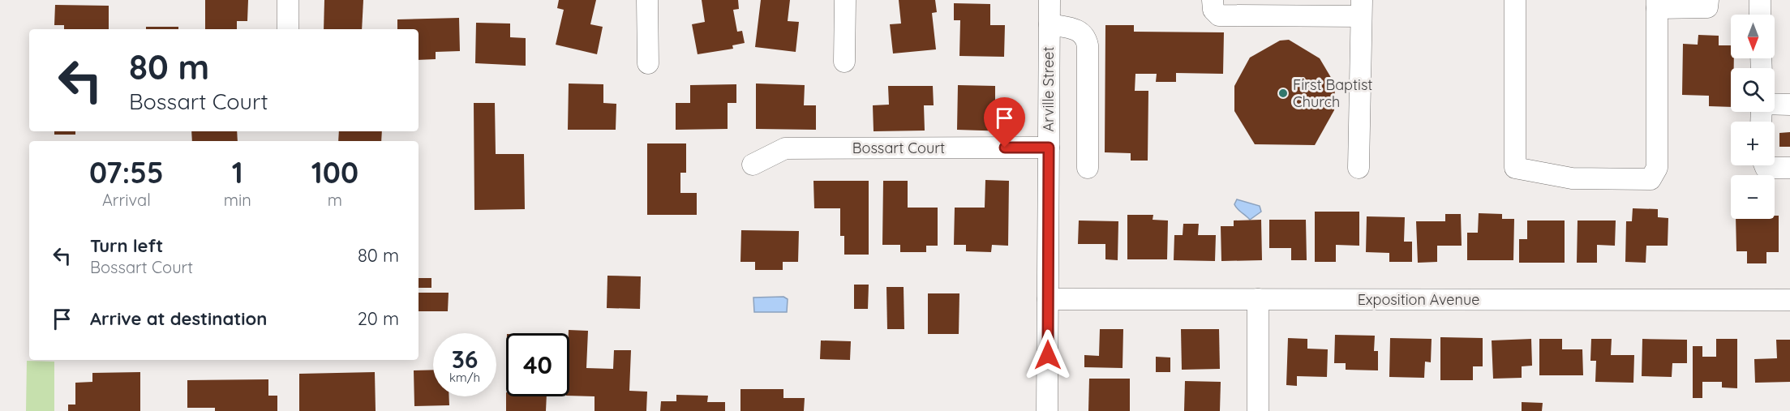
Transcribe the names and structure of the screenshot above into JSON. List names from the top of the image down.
{
  "streets": {
    "street": ["Arville Street", "Bossart Court", "Exposition Avenue"]
  },
  "crossings": [
    ["Arville Street", "Bossart Court"],
    ["Arville Street", "Exposition Avenue"]
  ],
  "places": ["First Baptist Church"],
  "north": "bottom",
  "page": {
    "map_buttons": ["+", "−"],
    "turn": ["80 m", "Bossart Court"],
    "eta": [
      "07:55",
      "Arrival",
      "1",
      "min",
      "100",
      "m"
    ],
    "list": [
      {
        "name": "Turn left",
        "note": "Bossart Court",
        "value": "80 m"
      },
      {
        "name": "Arrive at destination",
        "value": "20 m"
      }
    ],
    "speed": "36 km/h",
    "limit": "40"
  }
}
